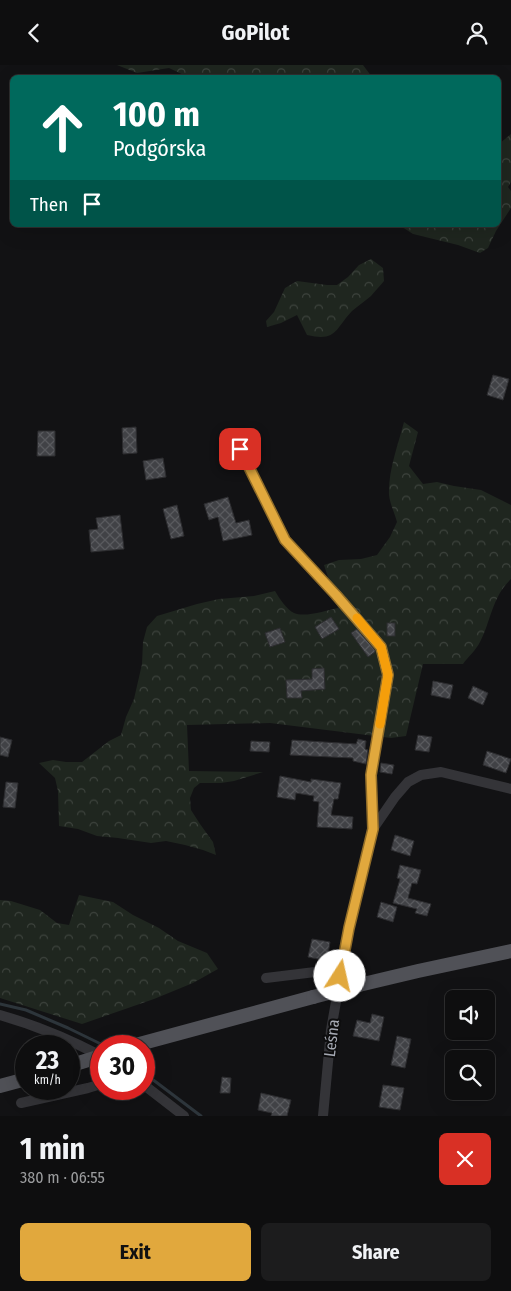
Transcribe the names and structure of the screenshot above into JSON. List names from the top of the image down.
{
  "streets": {
    "street": ["Leśna"]
  },
  "page": {
    "header": "GoPilot",
    "turn": ["100 m", "Podgórska"],
    "then": "Then",
    "speed": "23 km/h",
    "limit": "30",
    "heading": ["1 min", "380 m · 06:55"],
    "buttons": ["Exit", "Share"]
  }
}
